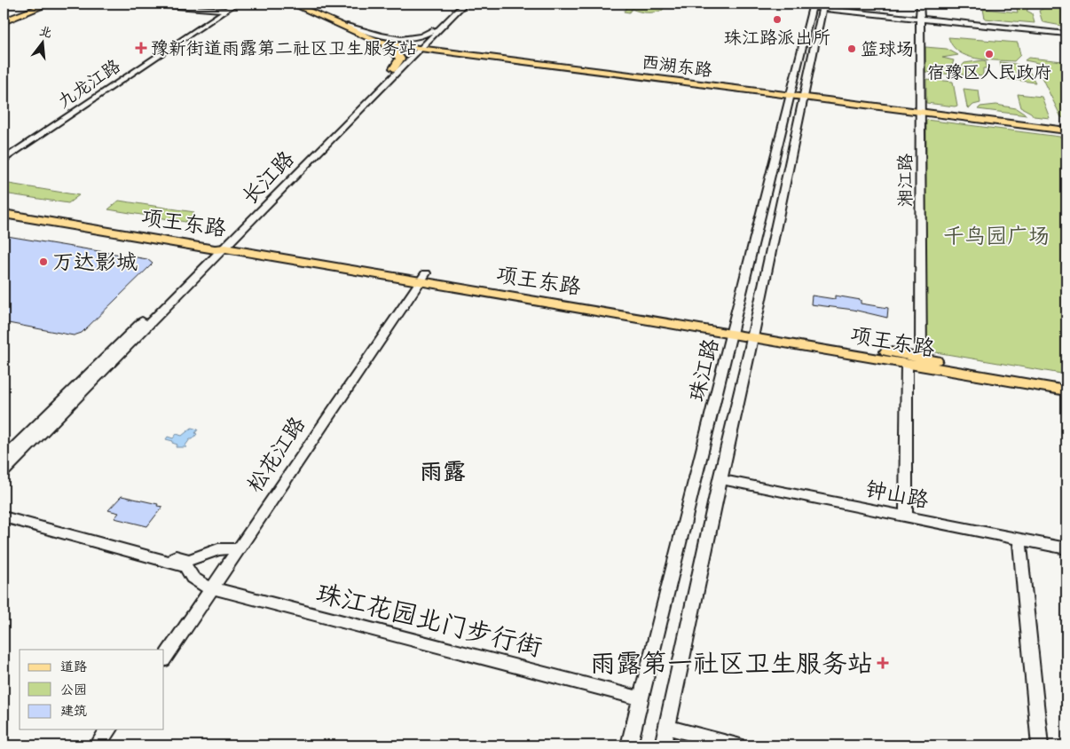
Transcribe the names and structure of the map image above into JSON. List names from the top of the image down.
{
  "streets": {
    "main road": ["西湖东路", "项王东路"],
    "street": [
      "九龙江路",
      "长江路",
      "湘江路",
      "珠江路",
      "松花江路",
      "钟山路",
      "珠江花园北门步行街"
    ]
  },
  "crossings": [
    ["西湖东路", "长江路"],
    ["西湖东路", "湘江路"],
    ["西湖东路", "珠江路"],
    ["长江路", "项王东路"],
    ["湘江路", "项王东路"],
    ["项王东路", "珠江路"],
    ["项王东路", "松花江路"],
    ["珠江路", "钟山路"],
    ["珠江路", "珠江花园北门步行街"],
    ["松花江路", "珠江花园北门步行街"]
  ],
  "districts": ["雨露"],
  "parks": ["千鸟园广场"],
  "places": {
    "other": [
      "珠江路派出所",
      "篮球场",
      "宿豫区人民政府",
      "万达影城"
    ],
    "health": ["豫新街道雨露第二社区卫生服务站", "雨露第一社区卫生服务站"]
  },
  "legend": ["道路", "公园", "建筑"],
  "north": "top"
}
